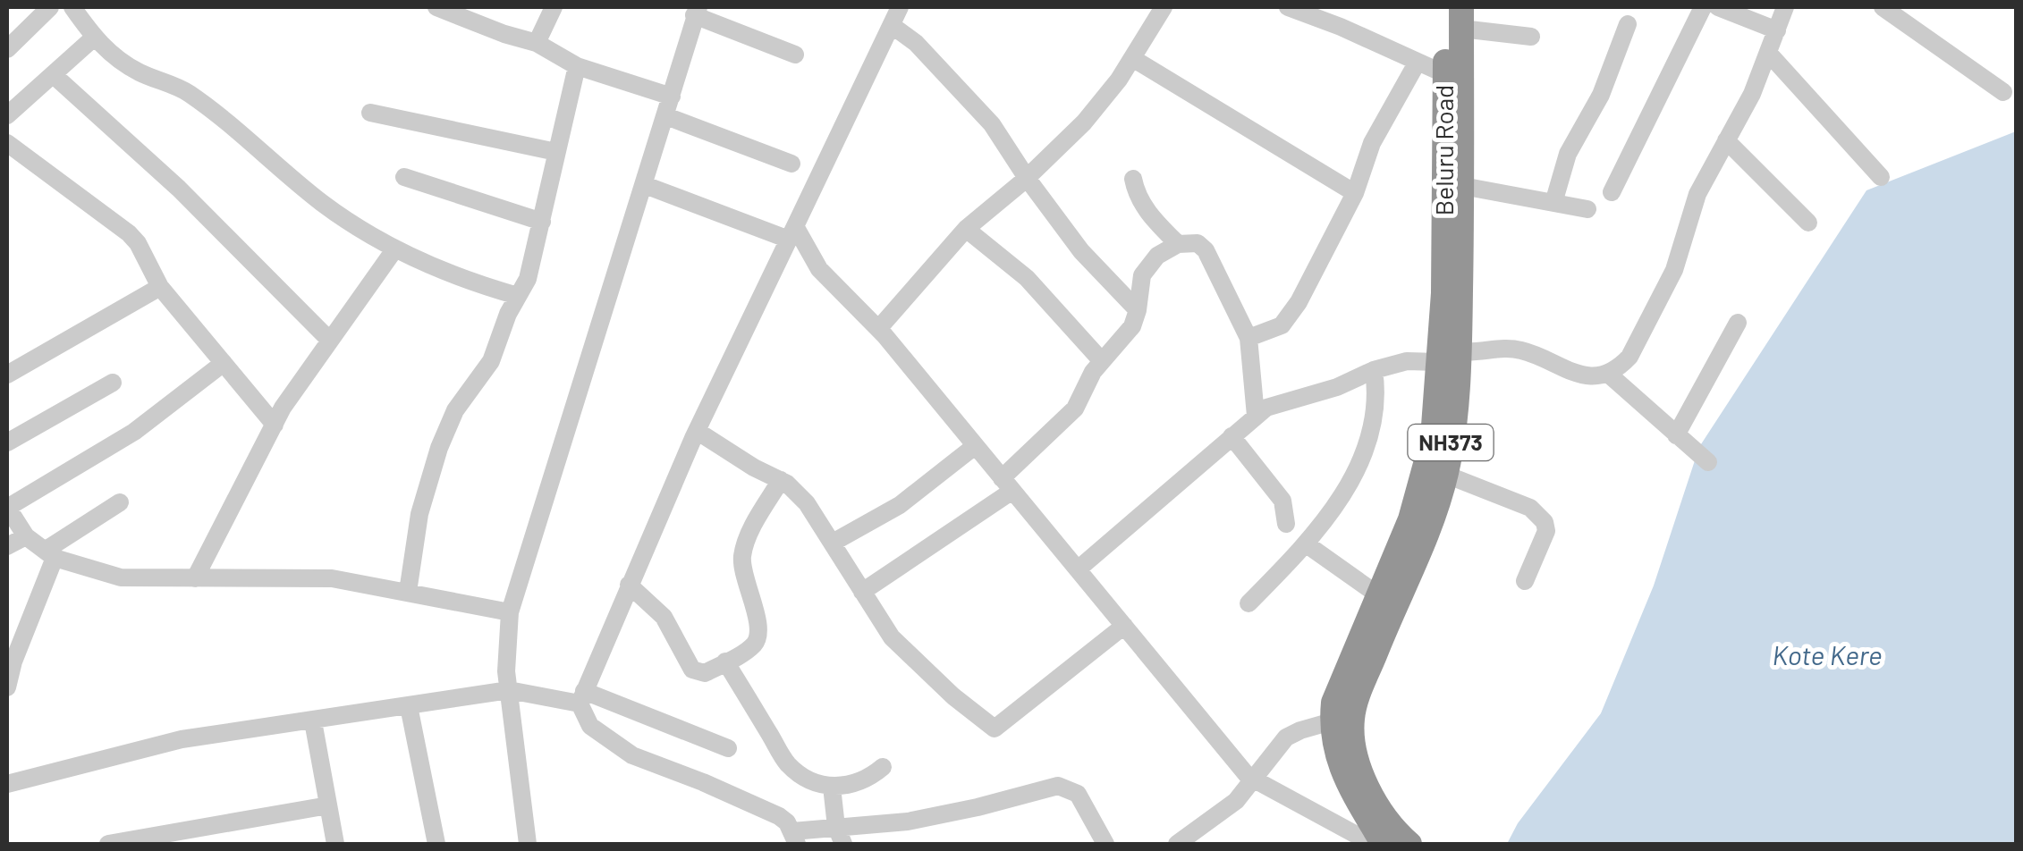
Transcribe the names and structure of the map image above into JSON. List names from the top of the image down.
{
  "streets": {
    "highway": ["Beluru Road", "NH373"]
  },
  "crossings": [
    ["Beluru Road", "NH373"]
  ],
  "water": ["Kote Kere"]
}
